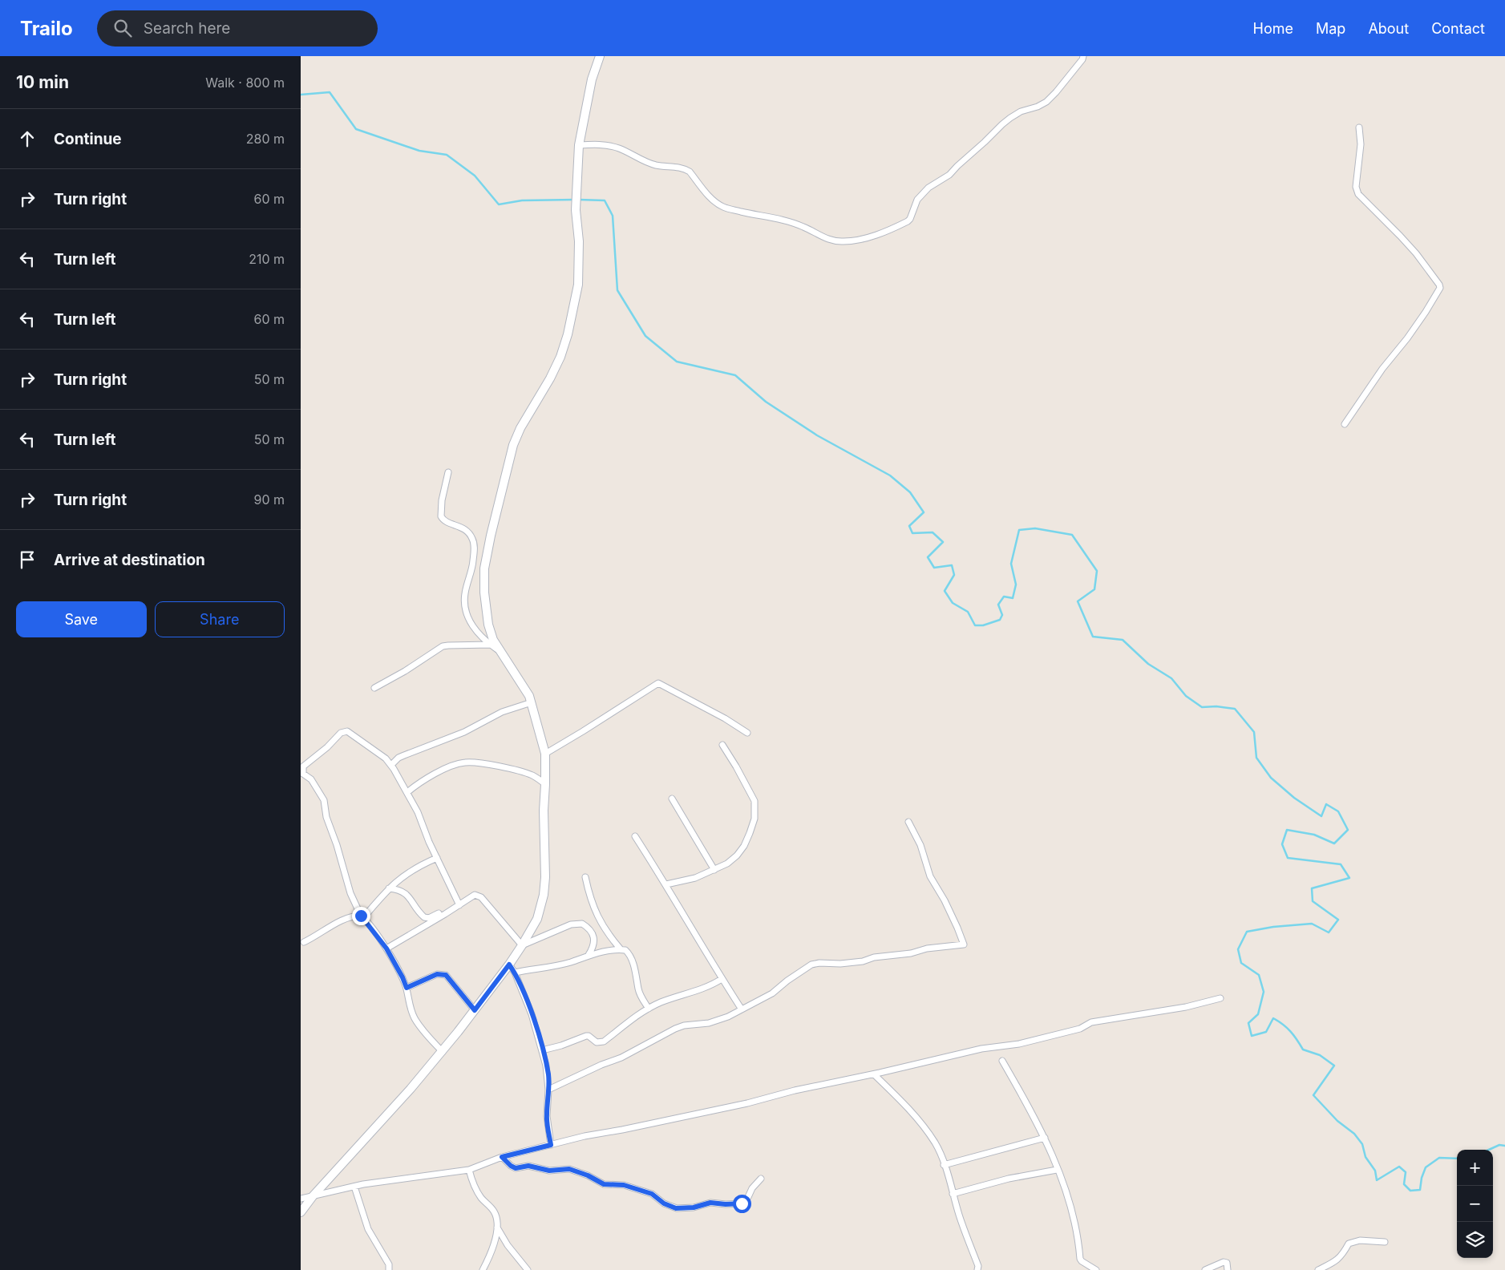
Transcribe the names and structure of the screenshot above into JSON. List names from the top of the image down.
{
  "page": {
    "header": "Trailo",
    "search": "Search here",
    "nav": [
      "Home",
      "Map",
      "About",
      "Contact"
    ],
    "heading": ["10 min", "Walk · 800 m"],
    "list": [
      ["Continue", "280 m"],
      ["Turn right", "60 m"],
      ["Turn left", "210 m"],
      ["Turn left", "60 m"],
      ["Turn right", "50 m"],
      ["Turn left", "50 m"],
      ["Turn right", "90 m"],
      "Arrive at destination"
    ],
    "buttons": ["Save", "Share"],
    "map_buttons": ["+", "−"]
  }
}
